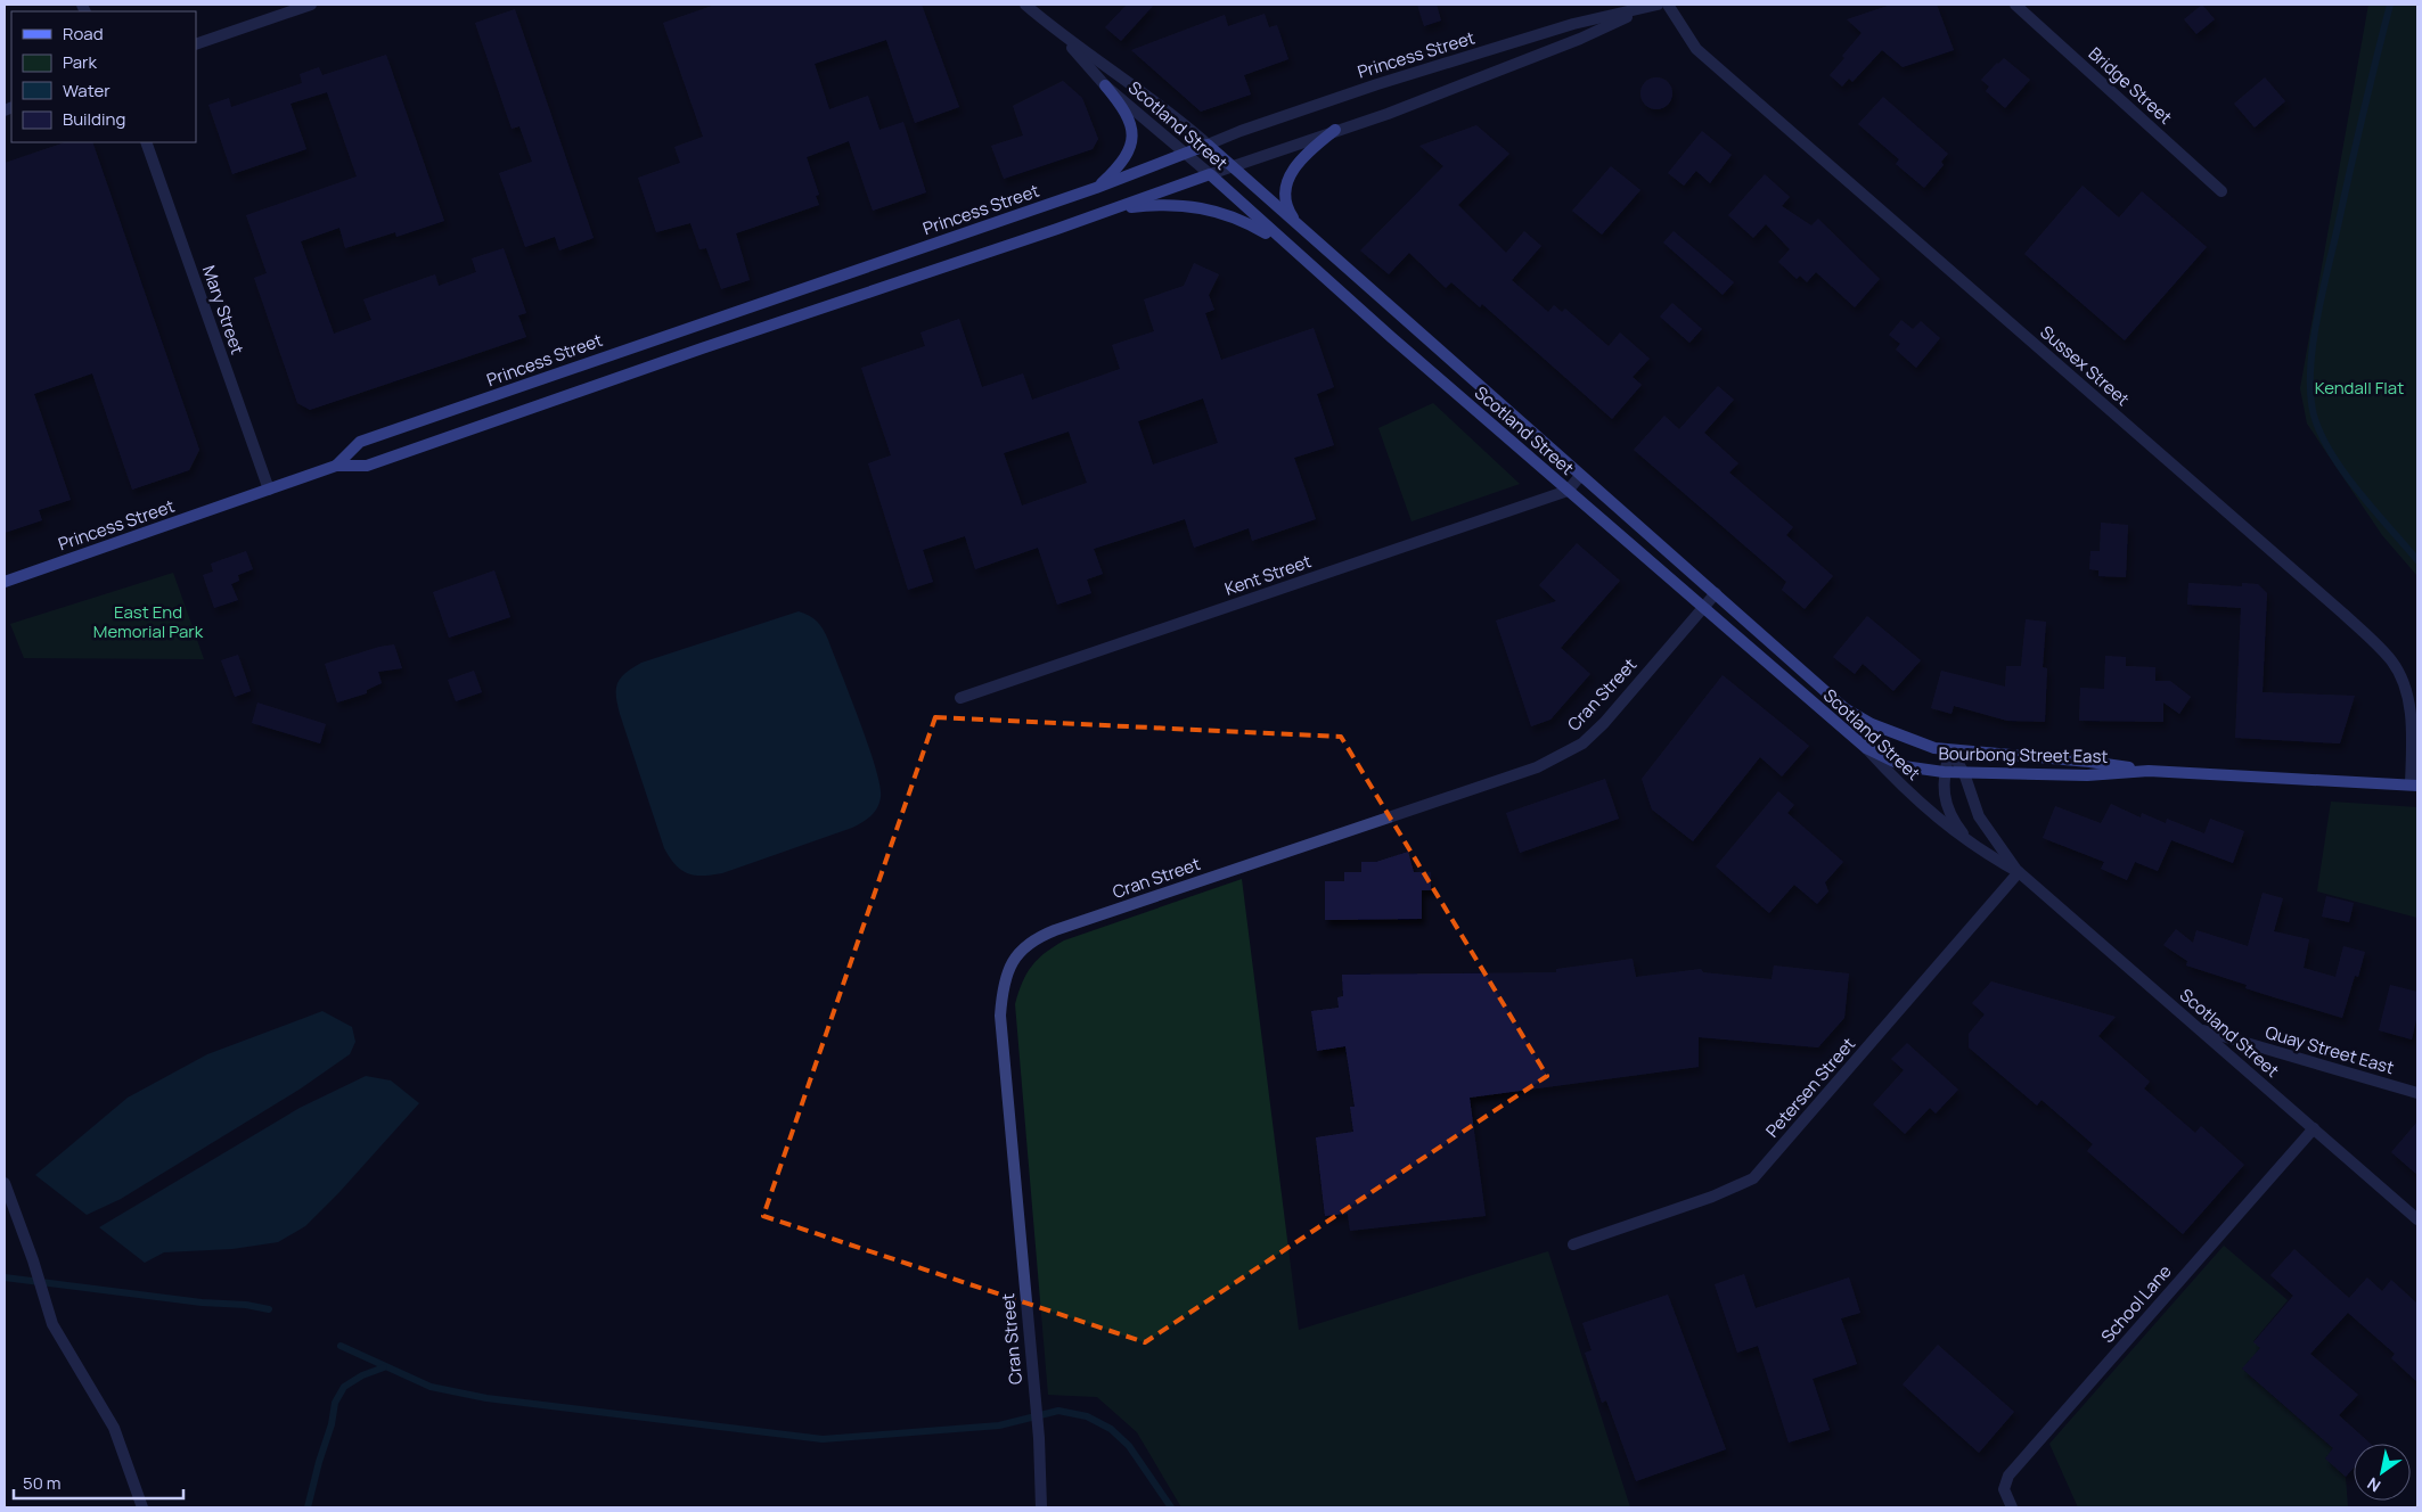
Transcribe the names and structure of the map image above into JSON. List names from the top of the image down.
{
  "streets": {
    "main road": ["Princess Street", "Scotland Street", "Bourbong Street East"],
    "street": [
      "Bridge Street",
      "Mary Street",
      "Sussex Street",
      "Kent Street",
      "Cran Street",
      "Quay Street East",
      "Petersen Street",
      "School Lane"
    ]
  },
  "crossings": [
    ["Princess Street", "Scotland Street"],
    ["Princess Street", "Mary Street"],
    ["Scotland Street", "Kent Street"],
    ["Scotland Street", "Cran Street"],
    ["Scotland Street", "Bourbong Street East"],
    ["Scotland Street", "Quay Street East"],
    ["Scotland Street", "Petersen Street"],
    ["Scotland Street", "School Lane"],
    ["Sussex Street", "Bourbong Street East"]
  ],
  "parks": ["Kendall Flat", "East End Memorial Park"],
  "legend": [
    "Road",
    "Park",
    "Water",
    "Building"
  ],
  "scale_bar": "50 m",
  "north": "bottom left"
}
